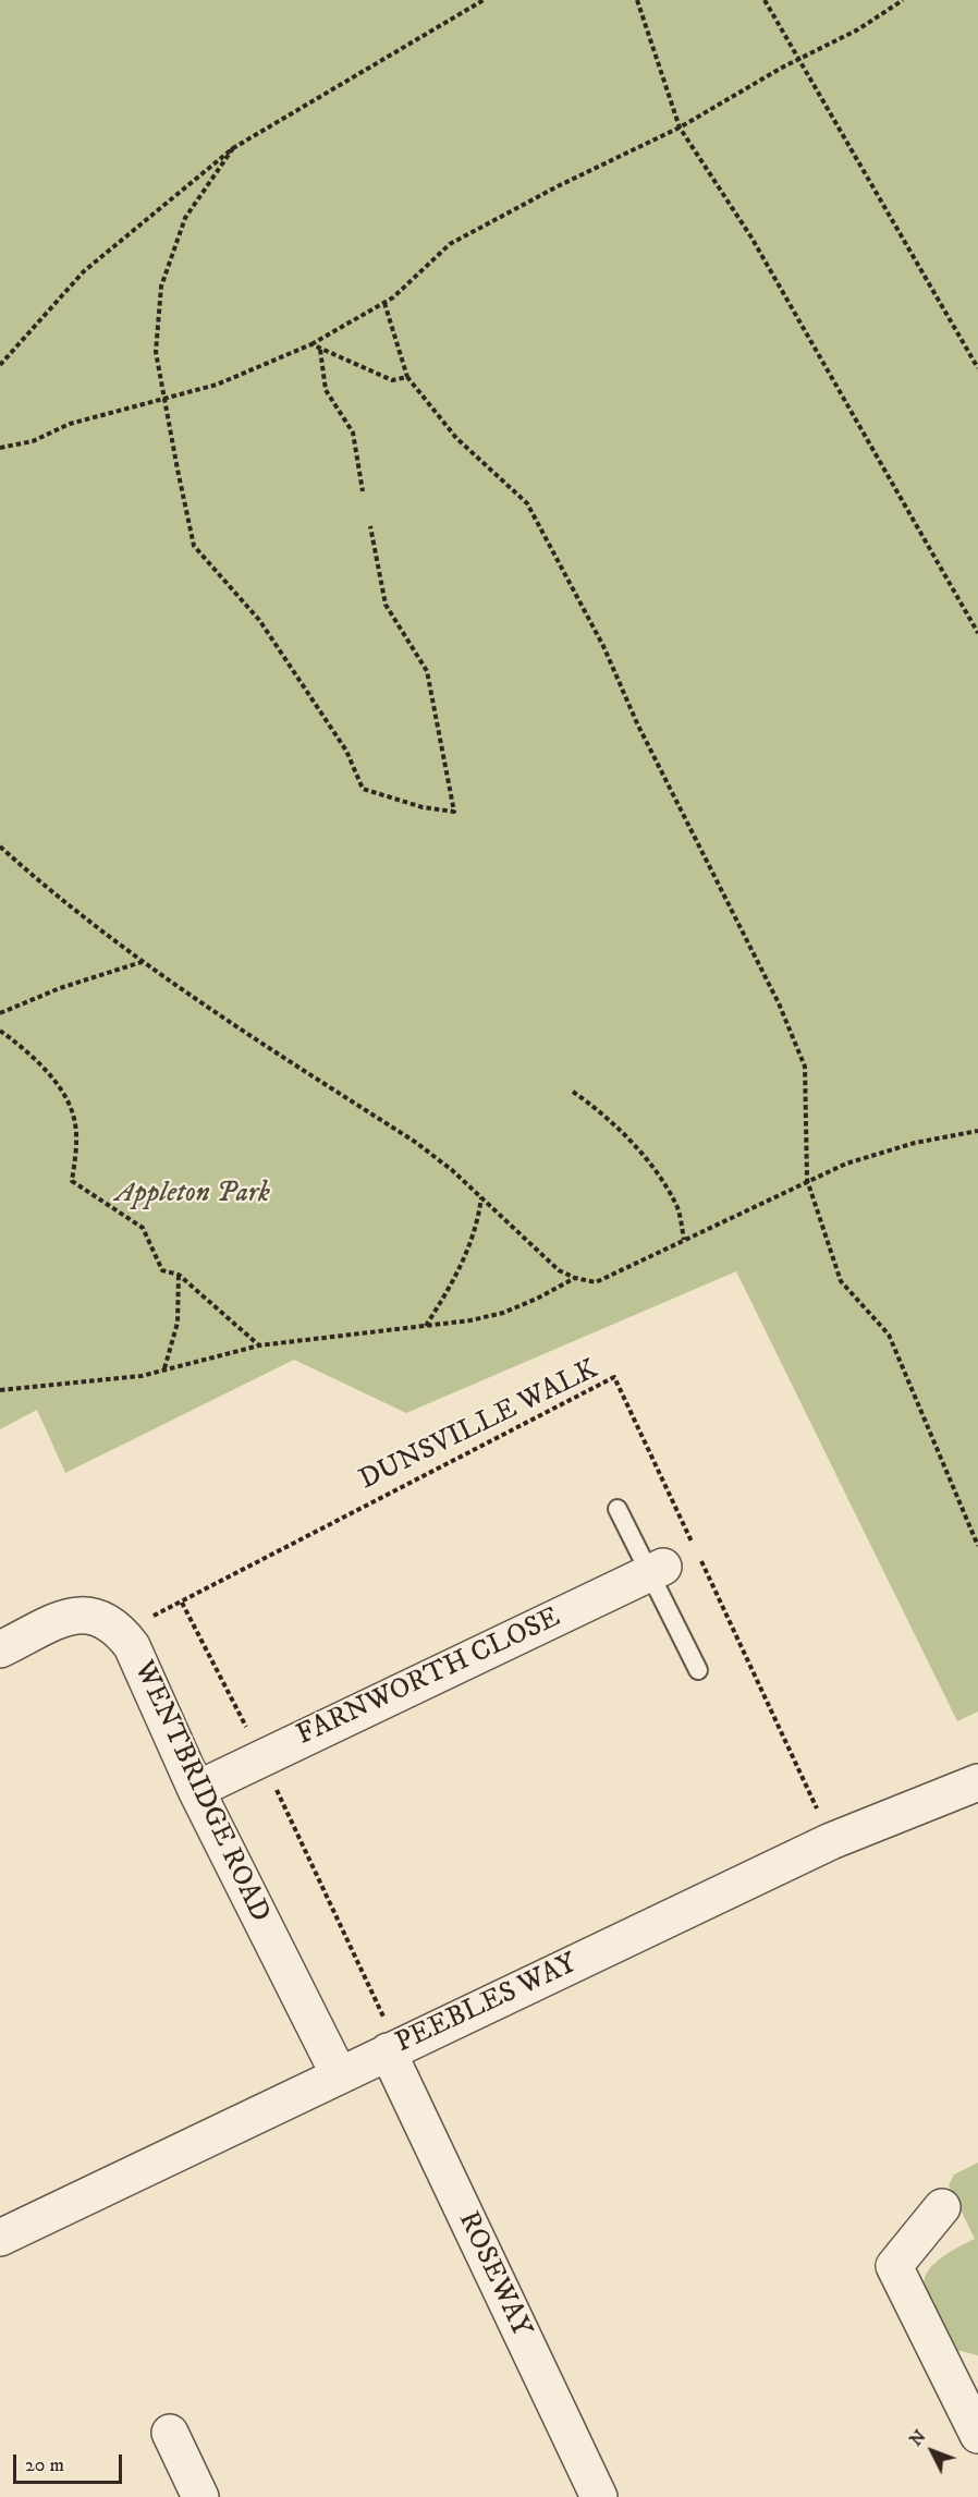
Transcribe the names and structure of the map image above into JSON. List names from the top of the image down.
{
  "streets": {
    "street": [
      "FARNWORTH CLOSE",
      "WENTBRIDGE ROAD",
      "PEEBLES WAY",
      "ROSEWAY"
    ],
    "path": ["DUNSVILLE WALK"]
  },
  "crossings": [
    ["DUNSVILLE WALK", "WENTBRIDGE ROAD"],
    ["DUNSVILLE WALK", "PEEBLES WAY"],
    ["FARNWORTH CLOSE", "WENTBRIDGE ROAD"],
    ["WENTBRIDGE ROAD", "PEEBLES WAY"],
    ["PEEBLES WAY", "ROSEWAY"]
  ],
  "parks": ["Appleton Park"],
  "scale_bar": "20 m",
  "north": "top left"
}
